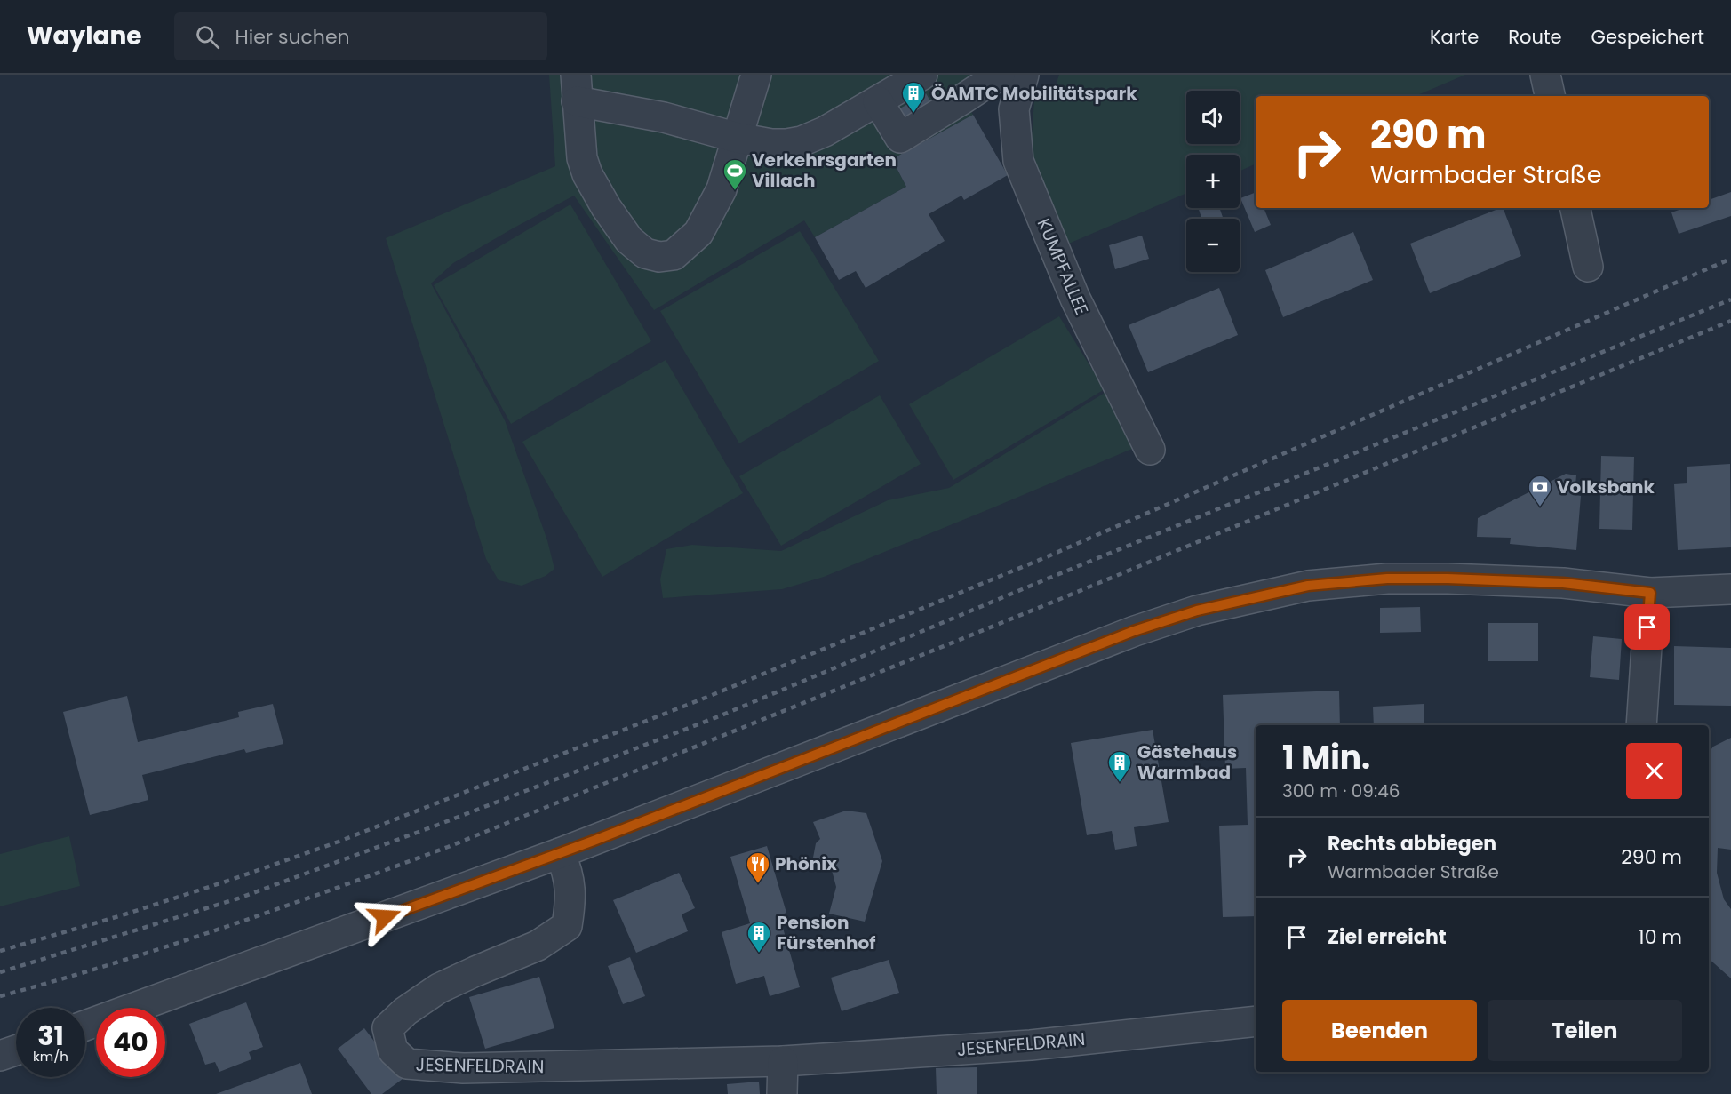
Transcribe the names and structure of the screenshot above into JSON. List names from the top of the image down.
{
  "streets": {
    "street": ["KUMPFALLEE", "JESENFELDRAIN"]
  },
  "places": {
    "building": ["ÖAMTC Mobilitätspark", "Gästehaus Warmbad", "Pension Fürstenhof"],
    "sports": ["Verkehrsgarten Villach"],
    "bank": ["Volksbank"],
    "restaurant": ["Phönix"]
  },
  "page": {
    "header": "Waylane",
    "search": "Hier suchen",
    "nav": ["Karte", "Route", "Gespeichert"],
    "map_buttons": ["+", "−"],
    "turn": ["290 m", "Warmbader Straße"],
    "heading": ["1 Min.", "300 m · 09:46"],
    "list": [
      {
        "name": "Rechts abbiegen",
        "note": "Warmbader Straße",
        "value": "290 m"
      },
      {
        "name": "Ziel erreicht",
        "value": "10 m"
      }
    ],
    "buttons": ["Beenden", "Teilen"],
    "speed": "31 km/h",
    "limit": "40"
  }
}
